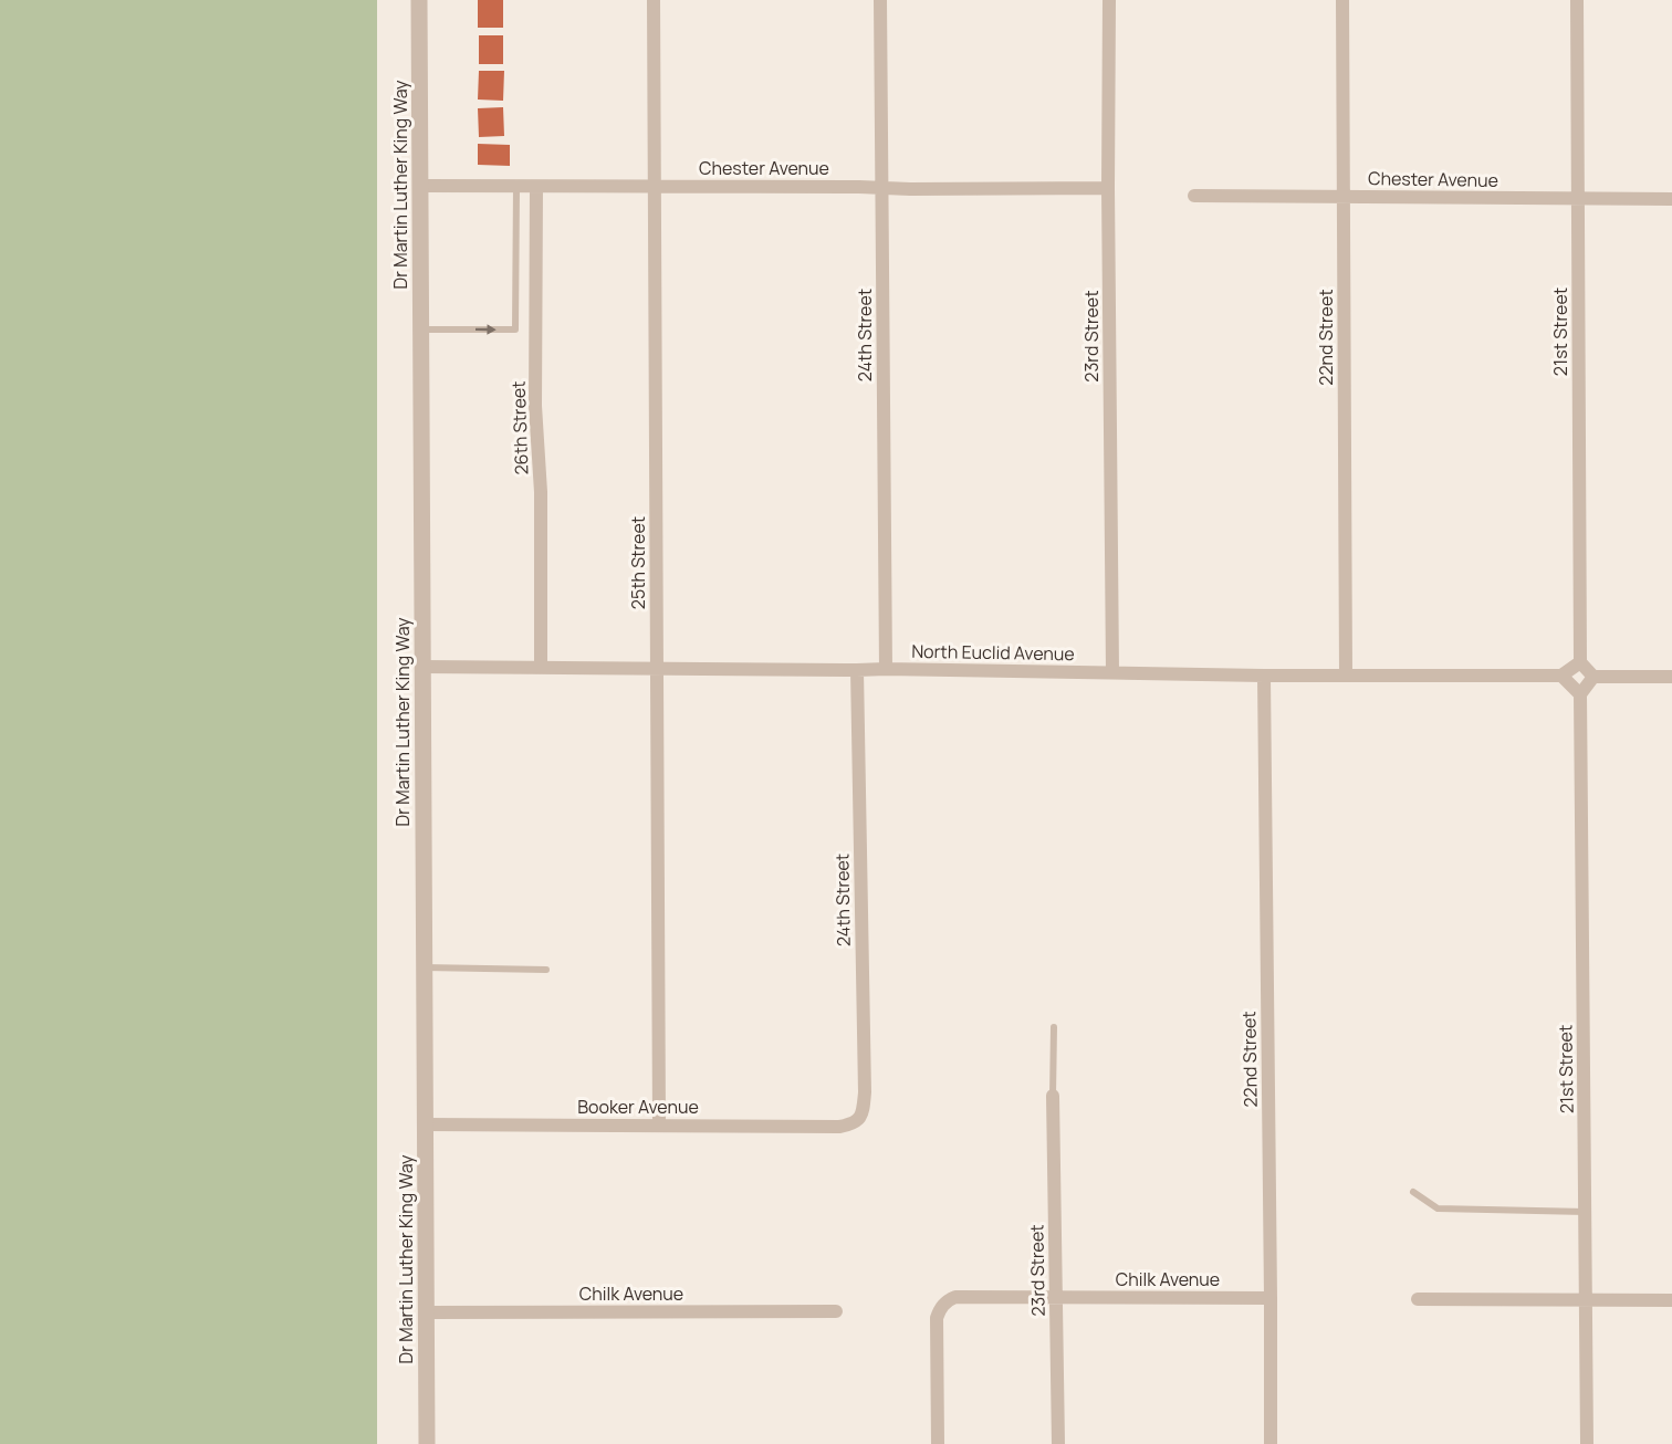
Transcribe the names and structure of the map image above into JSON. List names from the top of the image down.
{
  "streets": {
    "street": [
      "Chester Avenue",
      "Dr Martin Luther King Way",
      "21st Street",
      "24th Street",
      "23rd Street",
      "22nd Street",
      "26th Street",
      "25th Street",
      "North Euclid Avenue",
      "Booker Avenue",
      "Chilk Avenue"
    ]
  },
  "crossings": [
    ["Chester Avenue", "Dr Martin Luther King Way"],
    ["Chester Avenue", "21st Street"],
    ["Chester Avenue", "24th Street"],
    ["Chester Avenue", "23rd Street"],
    ["Chester Avenue", "22nd Street"],
    ["Chester Avenue", "26th Street"],
    ["Chester Avenue", "25th Street"],
    ["Dr Martin Luther King Way", "North Euclid Avenue"],
    ["Dr Martin Luther King Way", "Booker Avenue"],
    ["Dr Martin Luther King Way", "Chilk Avenue"],
    ["24th Street", "North Euclid Avenue"],
    ["24th Street", "Booker Avenue"],
    ["23rd Street", "North Euclid Avenue"],
    ["23rd Street", "Chilk Avenue"],
    ["22nd Street", "North Euclid Avenue"],
    ["22nd Street", "Chilk Avenue"],
    ["26th Street", "North Euclid Avenue"],
    ["25th Street", "North Euclid Avenue"],
    ["25th Street", "Booker Avenue"]
  ]
}
